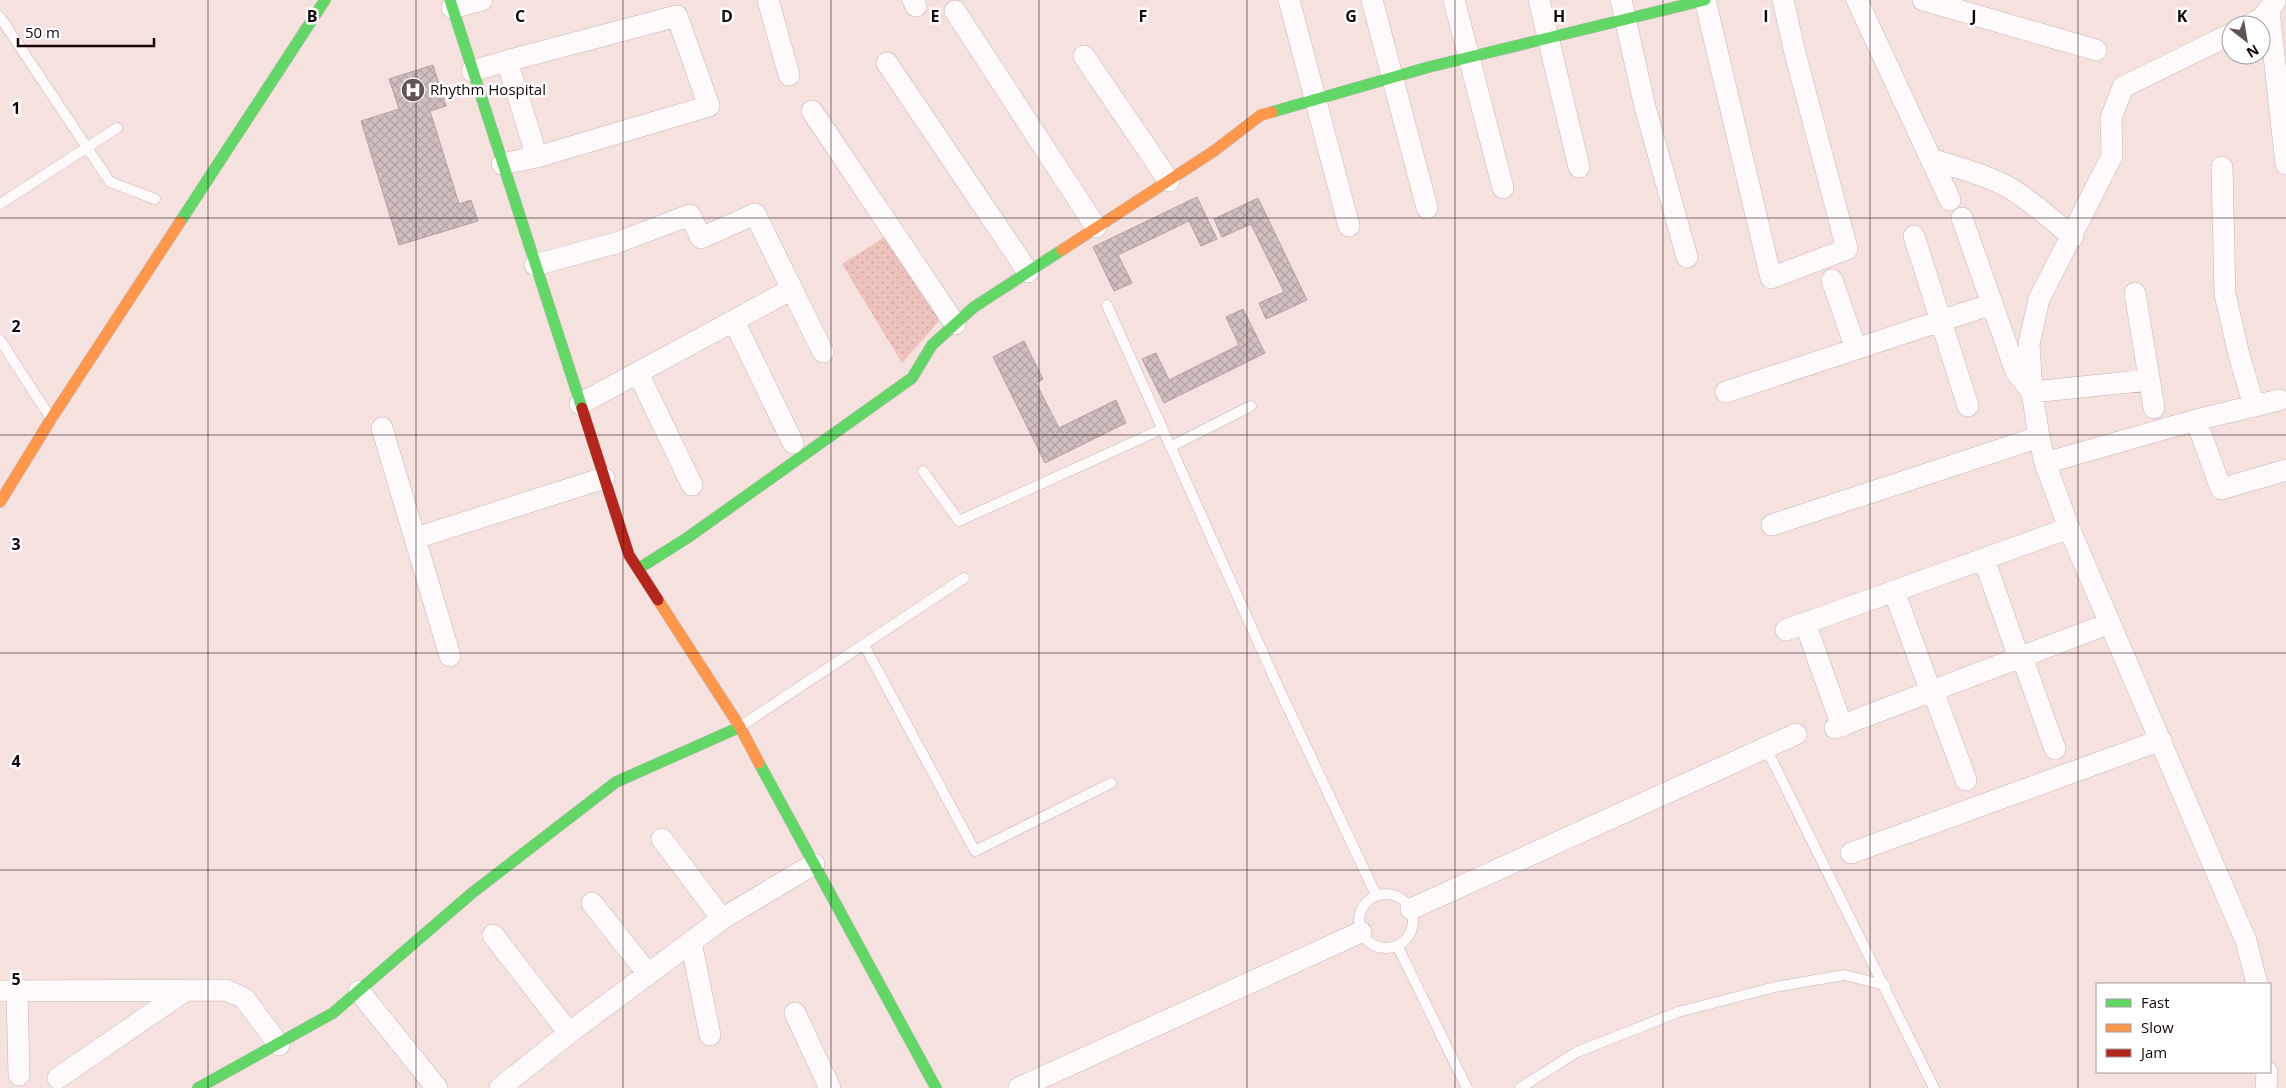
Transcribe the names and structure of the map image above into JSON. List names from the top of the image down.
{
  "places": {
    "hospital": ["Rhythm Hospital"]
  },
  "legend": ["Fast", "Slow", "Jam"],
  "scale_bar": "50 m",
  "north": "bottom right",
  "grid": {
    "columns": [
      "B",
      "C",
      "D",
      "E",
      "F",
      "G",
      "H",
      "I",
      "J",
      "K"
    ],
    "rows": [
      "1",
      "2",
      "3",
      "4",
      "5"
    ]
  }
}
